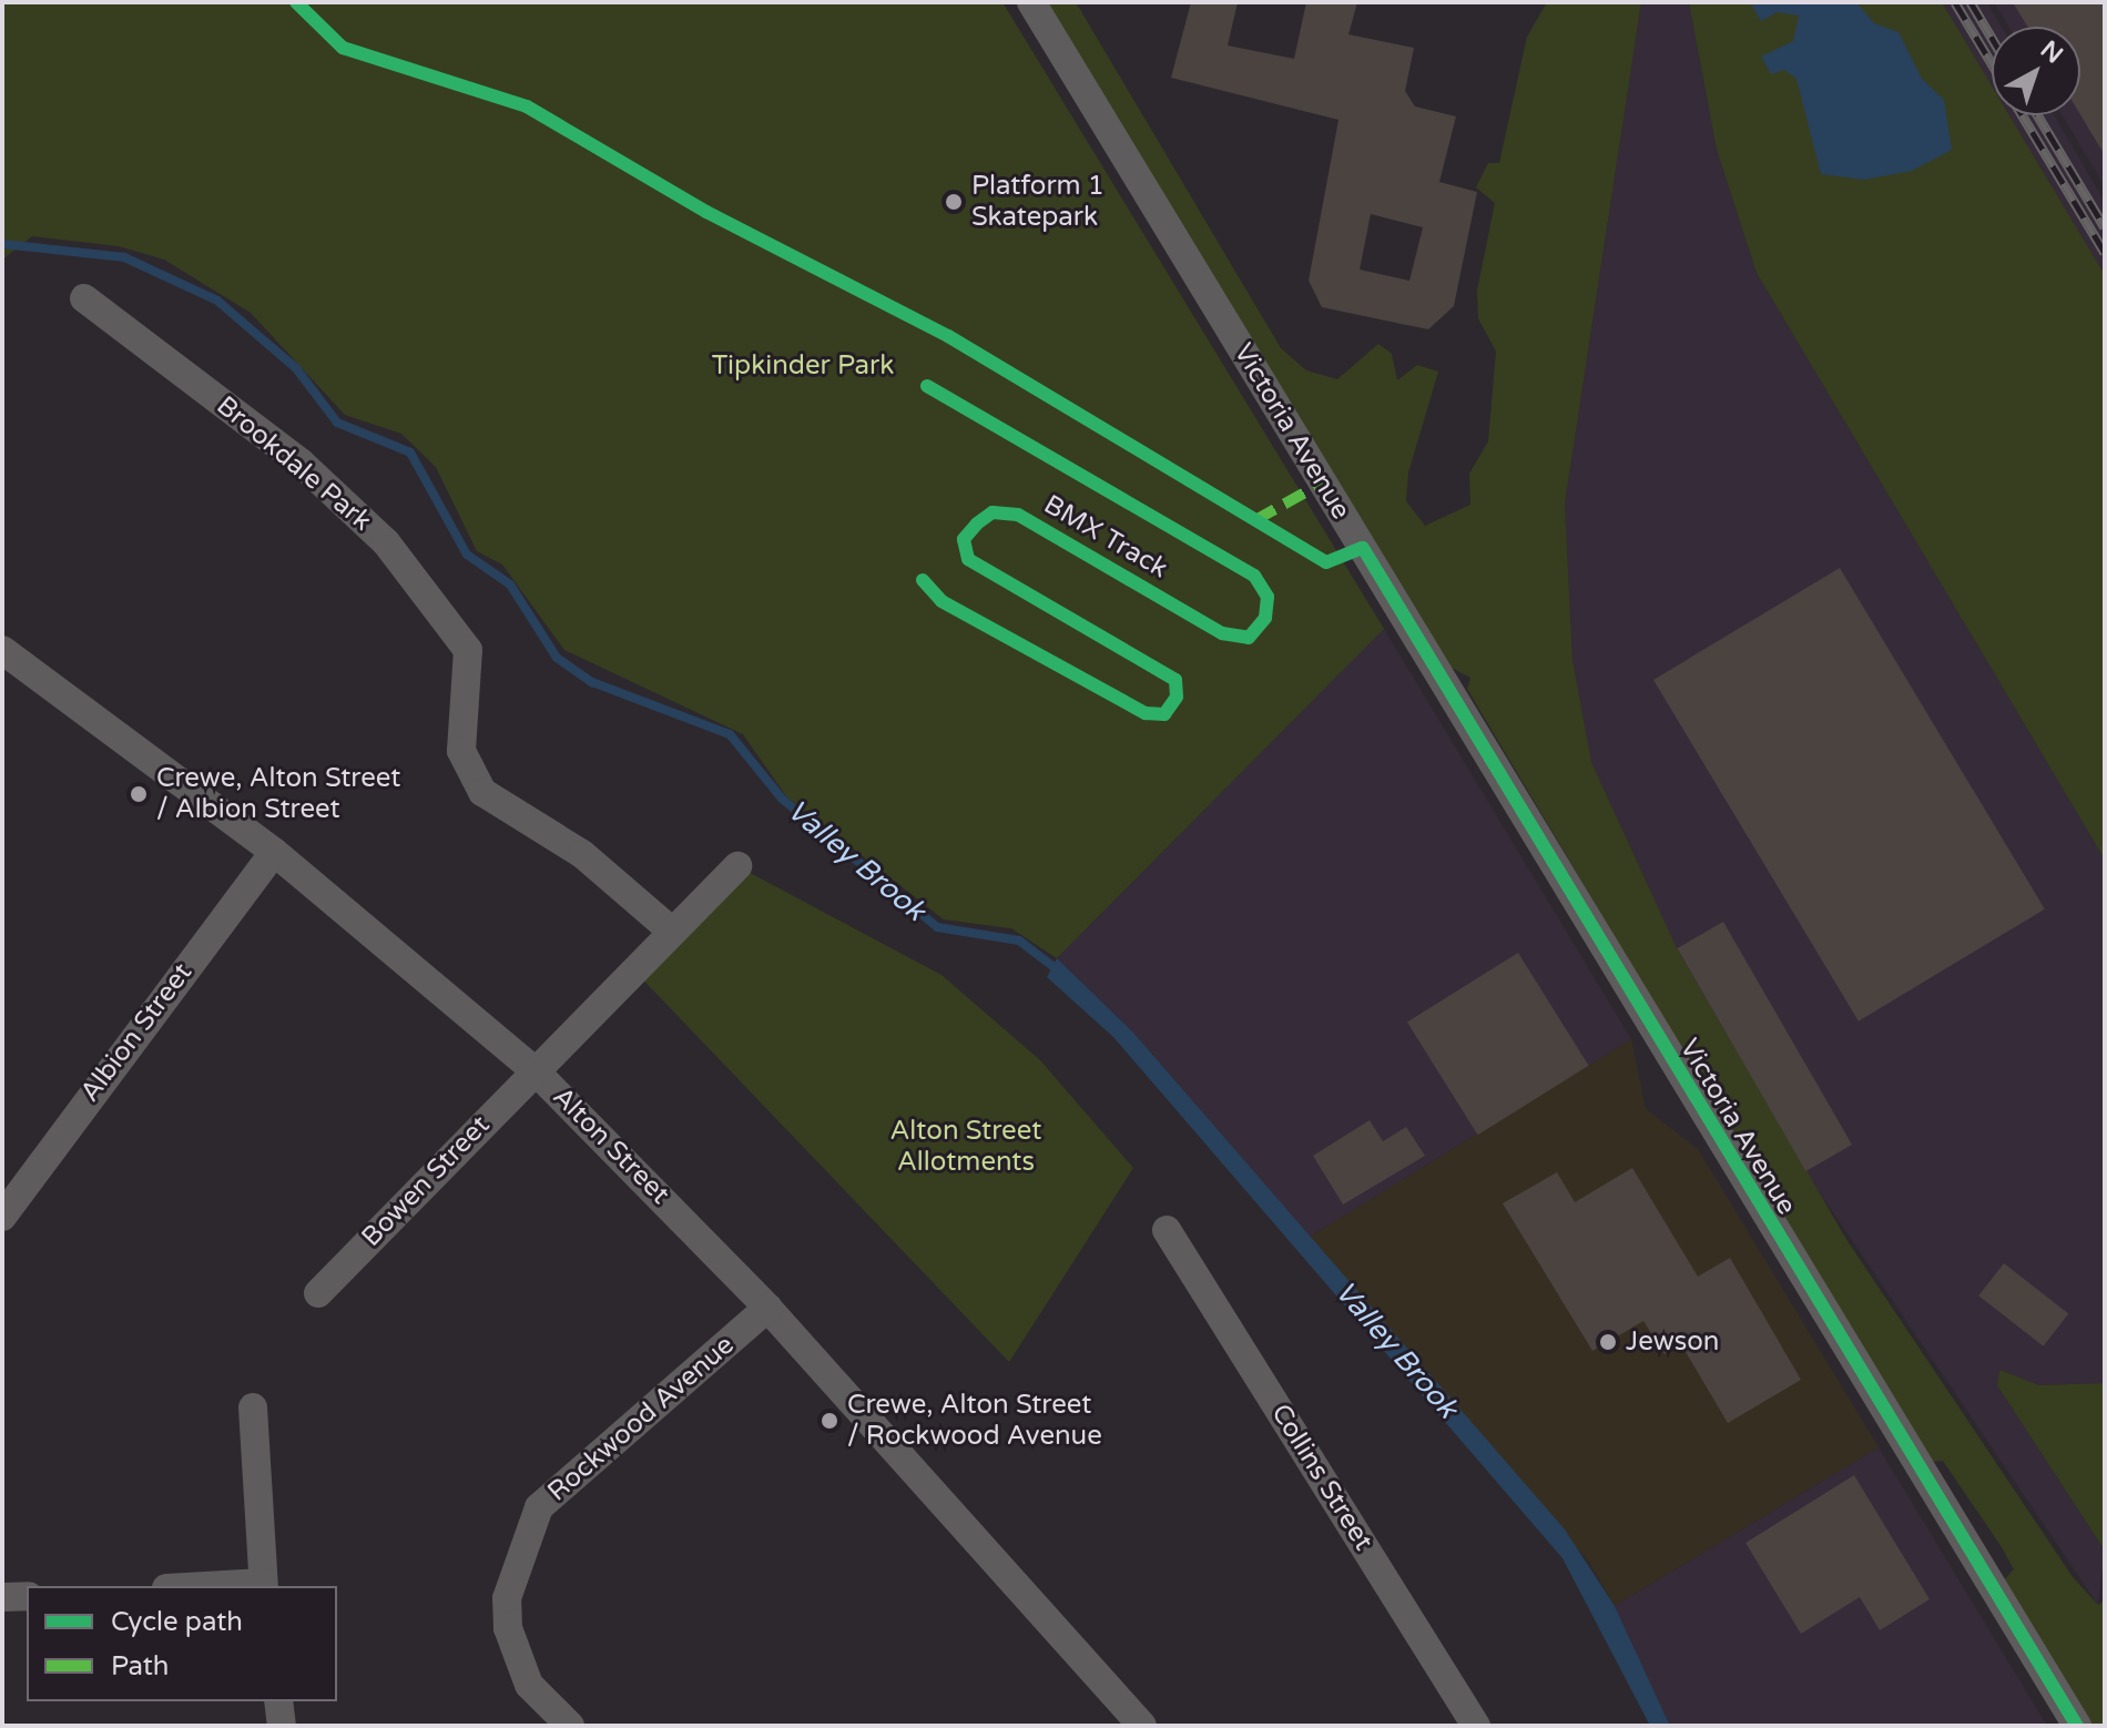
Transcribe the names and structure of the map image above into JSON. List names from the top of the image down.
{
  "streets": {
    "street": [
      "Victoria Avenue",
      "Brookdale Park",
      "Albion Street",
      "Alton Street",
      "Bowen Street",
      "Rockwood Avenue",
      "Collins Street"
    ],
    "cycle path": ["BMX Track"]
  },
  "crossings": [
    ["Albion Street", "Alton Street"],
    ["Alton Street", "Bowen Street"],
    ["Alton Street", "Rockwood Avenue"]
  ],
  "water": ["Valley Brook"],
  "parks": ["Tipkinder Park", "Alton Street Allotments"],
  "places": [
    "Platform 1 Skatepark",
    "Crewe, Alton Street / Albion Street",
    "Jewson",
    "Crewe, Alton Street / Rockwood Avenue"
  ],
  "legend": ["Cycle path", "Path"],
  "north": "top right"
}
